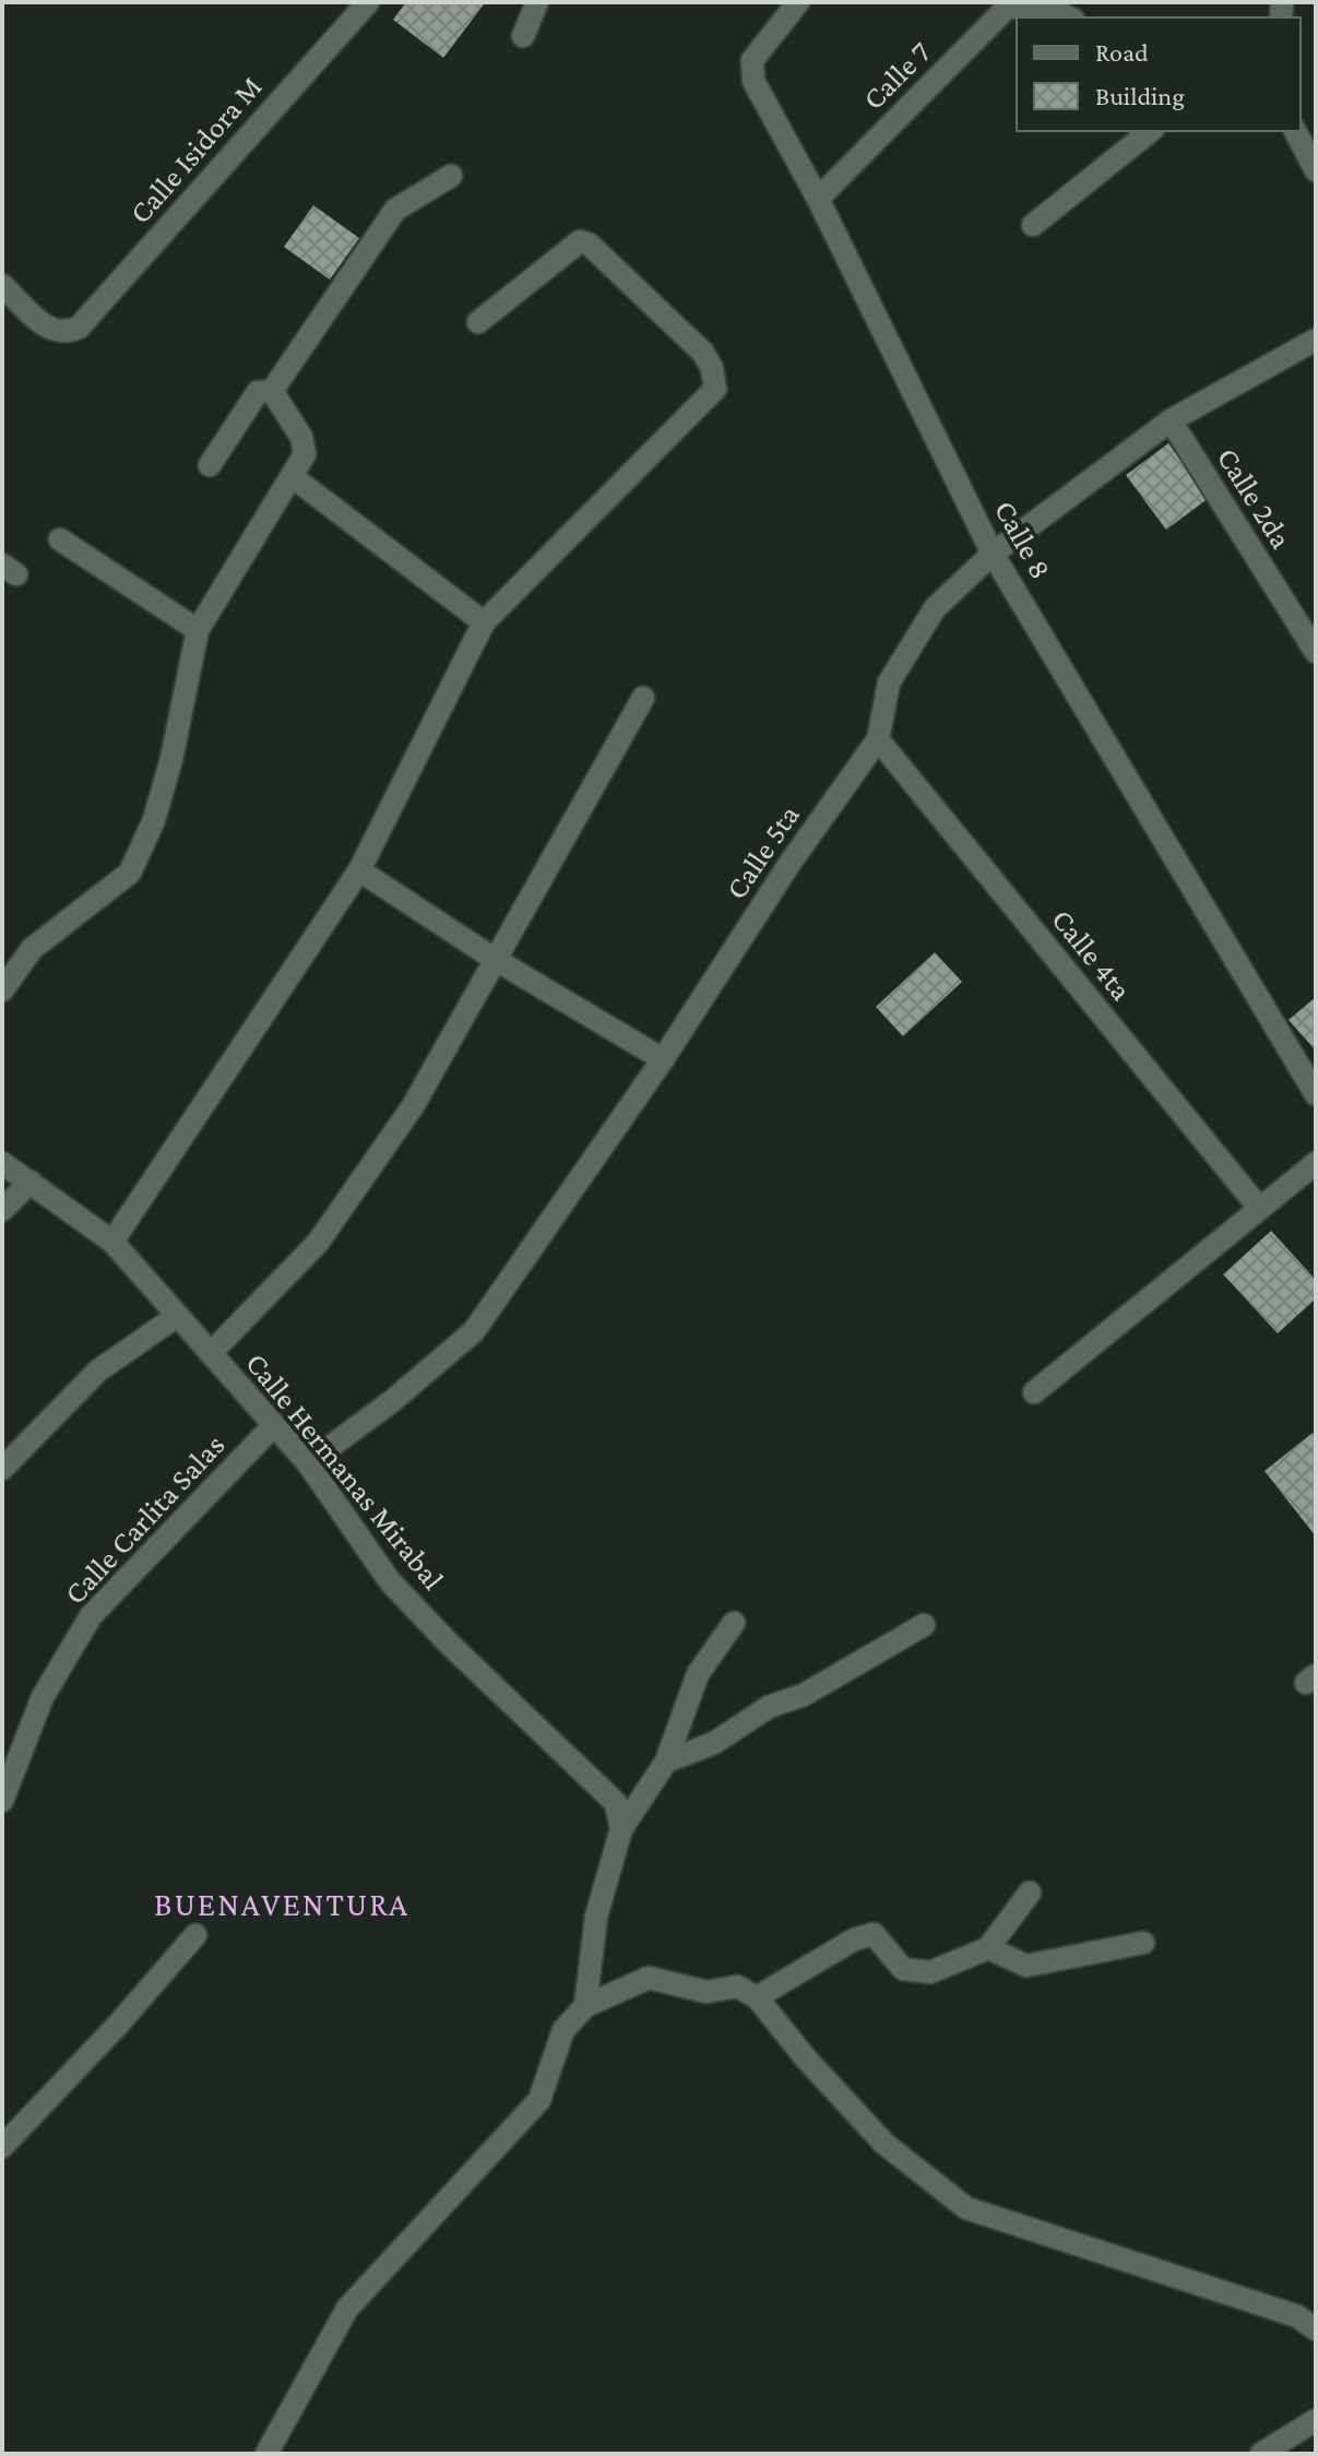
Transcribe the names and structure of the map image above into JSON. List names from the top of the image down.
{
  "streets": {
    "street": [
      "Calle 7",
      "Calle Isidora M",
      "Calle 2da",
      "Calle 8",
      "Calle 5ta",
      "Calle 4ta",
      "Calle Hermanas Mirabal",
      "Calle Carlita Salas"
    ]
  },
  "crossings": [
    ["Calle 7", "Calle 8"],
    ["Calle 2da", "Calle 5ta"],
    ["Calle 8", "Calle 5ta"],
    ["Calle 5ta", "Calle 4ta"],
    ["Calle 5ta", "Calle Hermanas Mirabal"],
    ["Calle Hermanas Mirabal", "Calle Carlita Salas"]
  ],
  "districts": ["BUENAVENTURA"],
  "legend": ["Road", "Building"]
}
